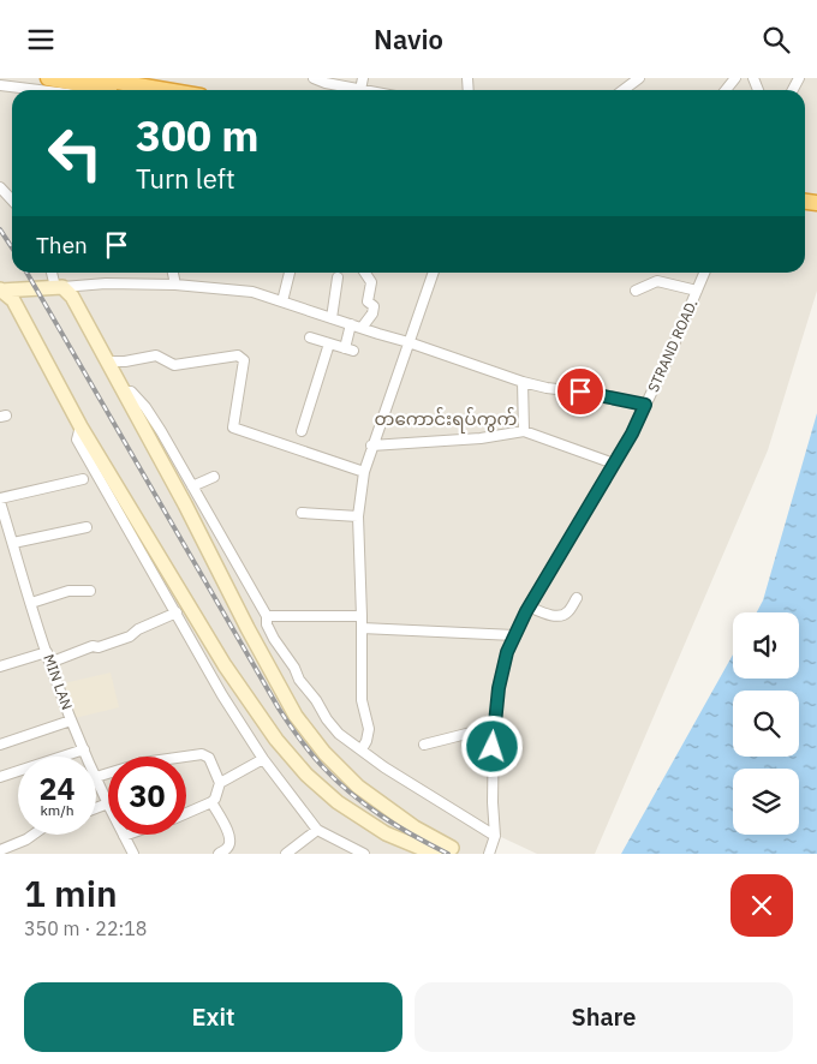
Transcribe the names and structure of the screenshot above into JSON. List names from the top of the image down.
{
  "streets": {
    "street": ["STRAND ROAD.", "MIN LAN"]
  },
  "districts": ["တကောင်းရပ်ကွက်"],
  "page": {
    "header": "Navio",
    "turn": ["300 m", "Turn left"],
    "then": "Then",
    "speed": "24 km/h",
    "limit": "30",
    "heading": ["1 min", "350 m · 22:18"],
    "buttons": ["Exit", "Share"]
  }
}
